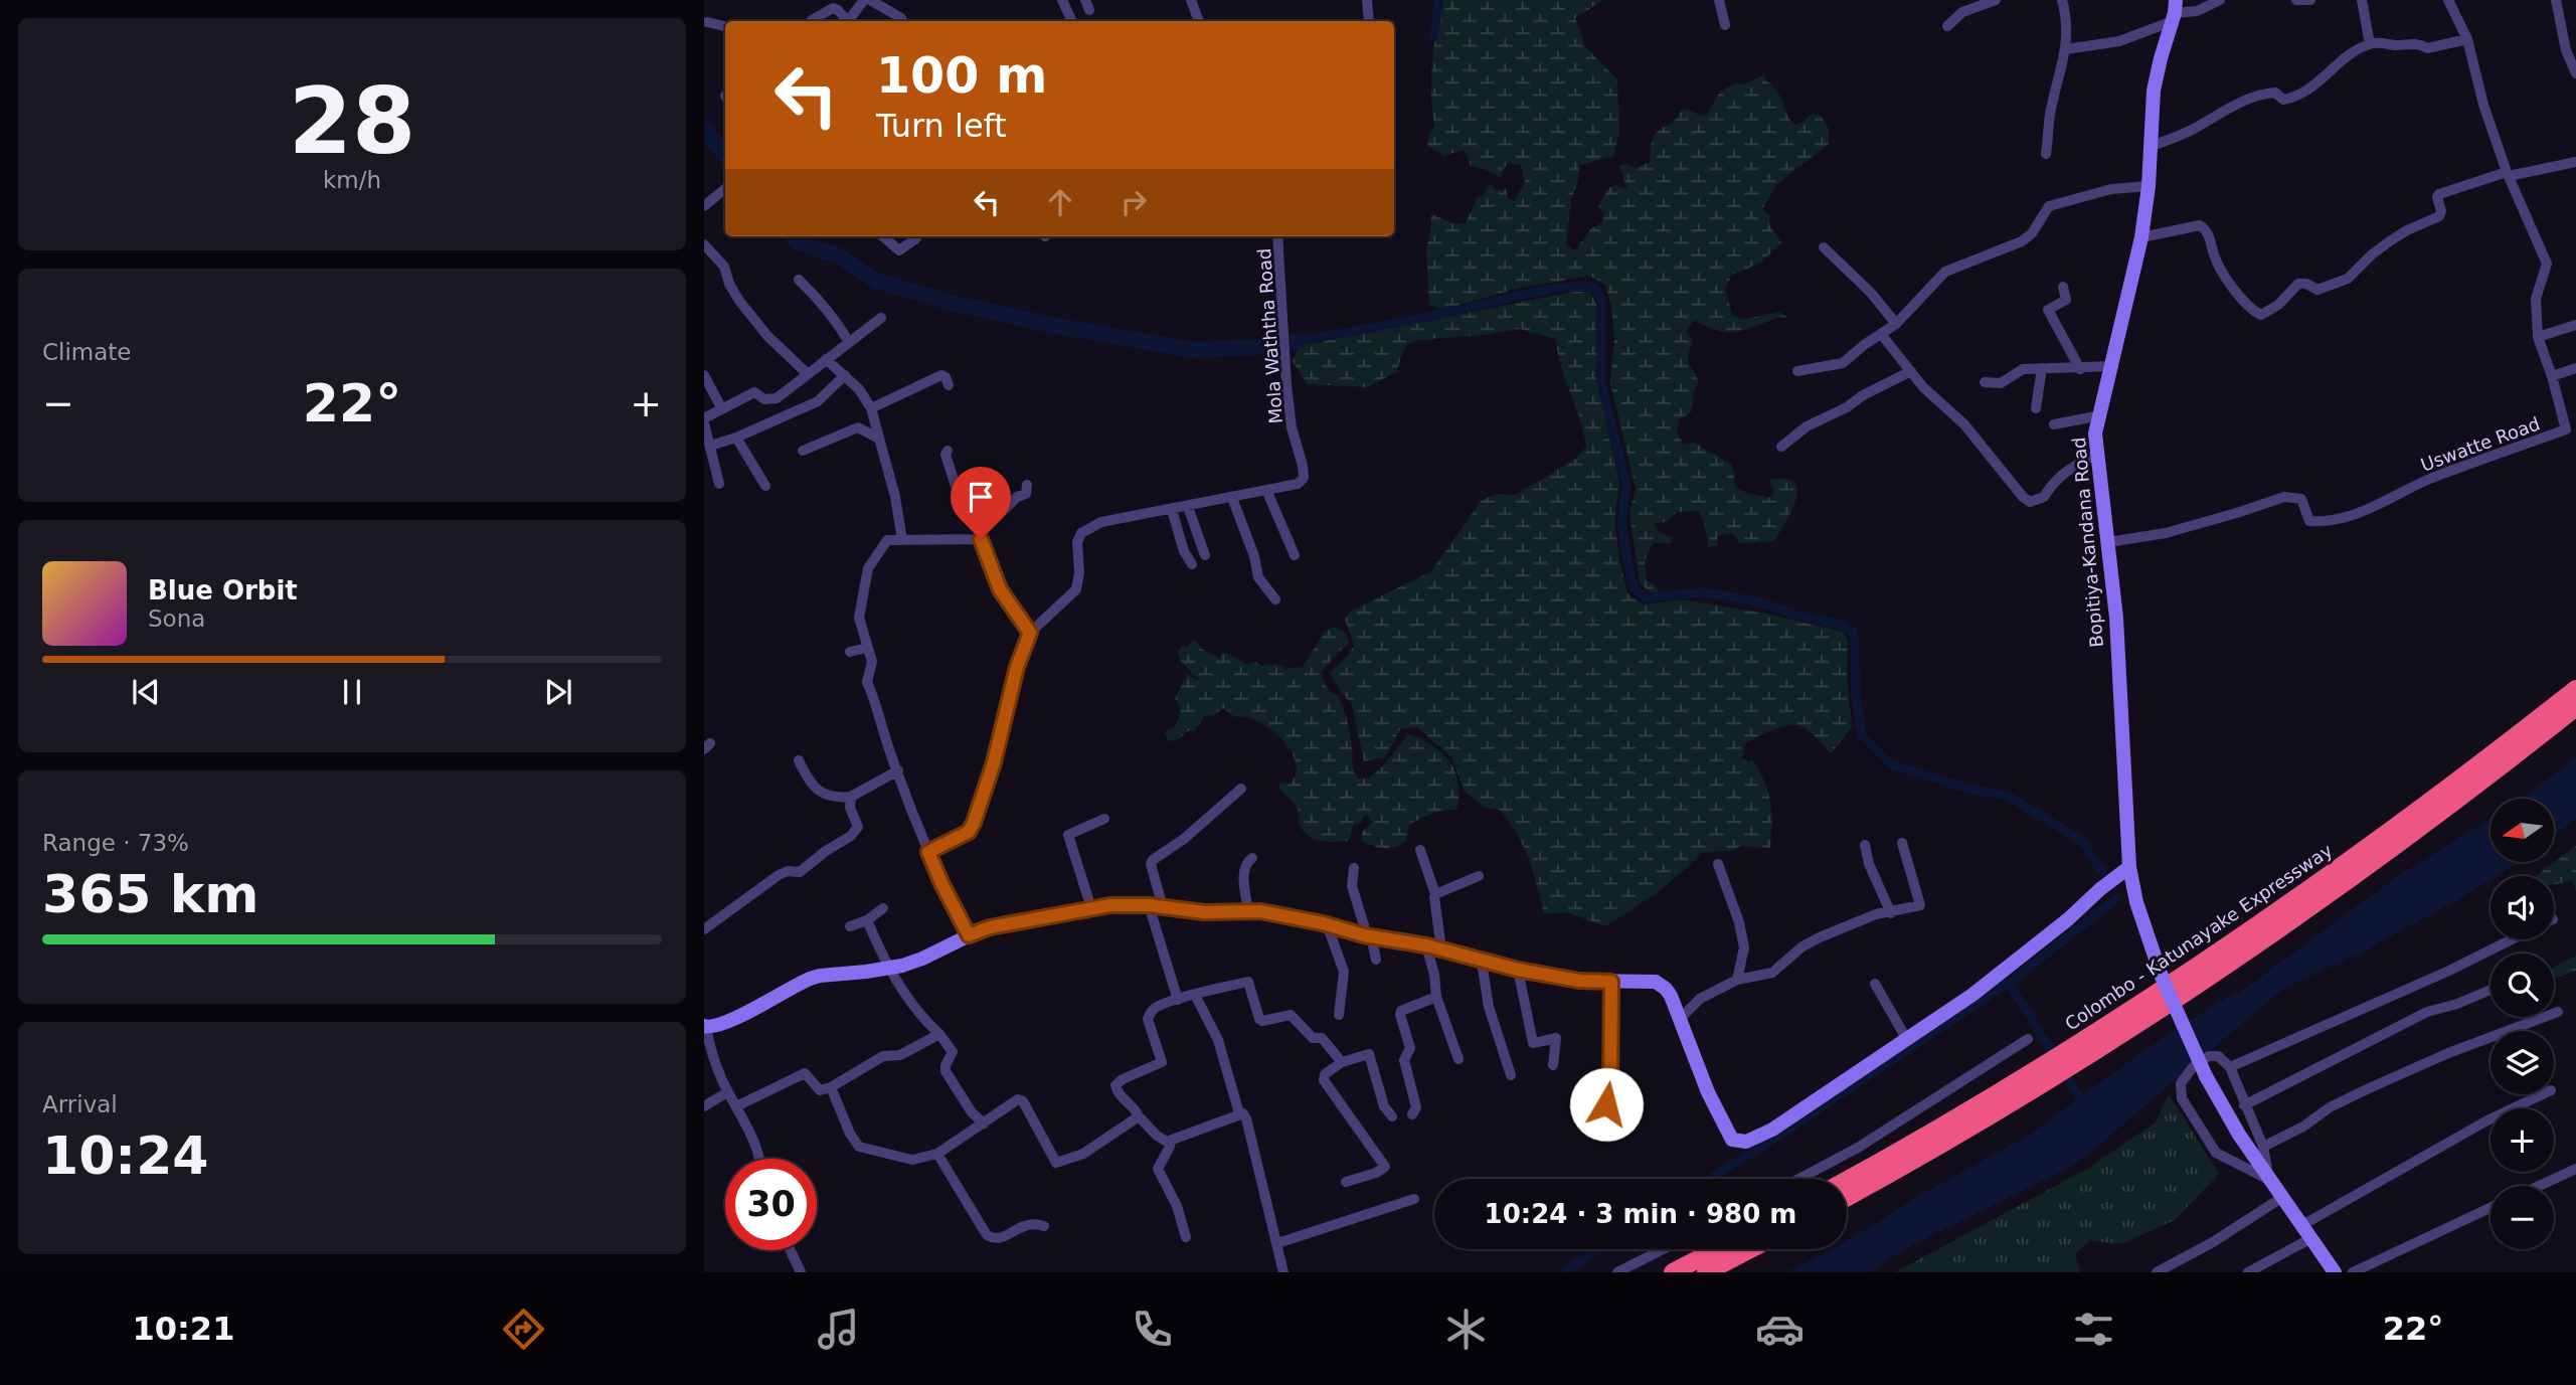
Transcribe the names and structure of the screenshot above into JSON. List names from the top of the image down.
{
  "streets": {
    "highway": ["Colombo - Katunayake Expressway"],
    "street": ["Mola Waththa Road", "Uswatte Road", "Bopitiya-Kandana Road"]
  },
  "crossings": [
    ["Uswatte Road", "Bopitiya-Kandana Road"]
  ],
  "north": "left",
  "page": {
    "tile": [
      ["28", "km/h"],
      "Climate",
      ["Range · 73%", "365 km"],
      ["Arrival", "10:24"]
    ],
    "turn": ["100 m", "Turn left"],
    "heat": ["−", "22°", "+"],
    "song": ["Blue Orbit", "Sona"],
    "map_buttons": ["+", "−"],
    "limit": "30",
    "trip": "10:24 · 3 min · 980 m",
    "tabs": ["10:21", "22°"]
  }
}
